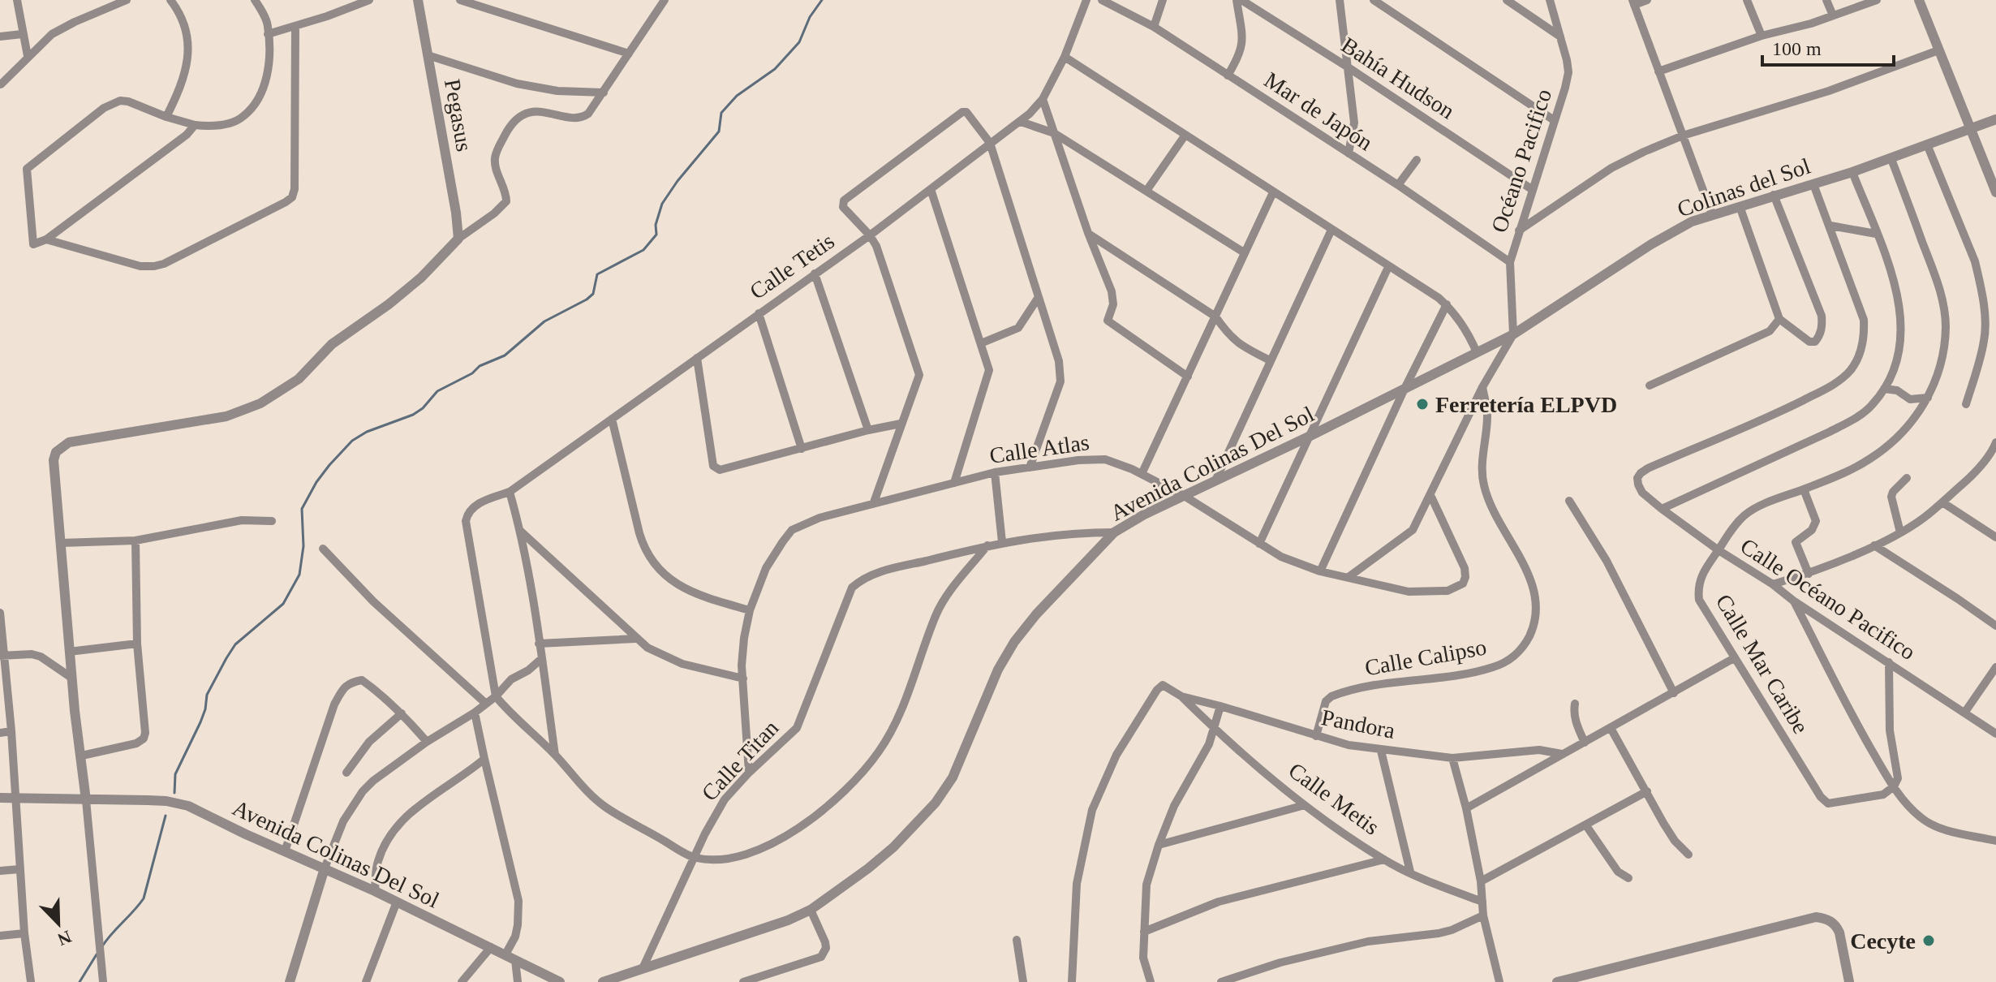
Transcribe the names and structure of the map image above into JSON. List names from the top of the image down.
{
  "streets": {
    "street": [
      "Bahía Hudson",
      "Mar de Japón",
      "Pegasus",
      "Océano Pacifico",
      "Colinas del Sol",
      "Calle Tetis",
      "Calle Atlas",
      "Avenida Colinas Del Sol",
      "Calle Océano Pacifico",
      "Calle Calipso",
      "Calle Mar Caribe",
      "Pandora",
      "Calle Titan",
      "Calle Metis"
    ]
  },
  "crossings": [
    ["Bahía Hudson", "Océano Pacifico"],
    ["Mar de Japón", "Océano Pacifico"],
    ["Océano Pacifico", "Colinas del Sol"],
    ["Colinas del Sol", "Avenida Colinas Del Sol"],
    ["Colinas del Sol", "Calle Mar Caribe"],
    ["Calle Atlas", "Avenida Colinas Del Sol"],
    ["Calle Atlas", "Calle Titan"],
    ["Avenida Colinas Del Sol", "Calle Titan"],
    ["Calle Océano Pacifico", "Calle Mar Caribe"],
    ["Calle Calipso", "Pandora"],
    ["Pandora", "Calle Metis"]
  ],
  "places": ["Ferretería ELPVD", "Cecyte"],
  "scale_bar": "100 m",
  "north": "bottom right"
}
